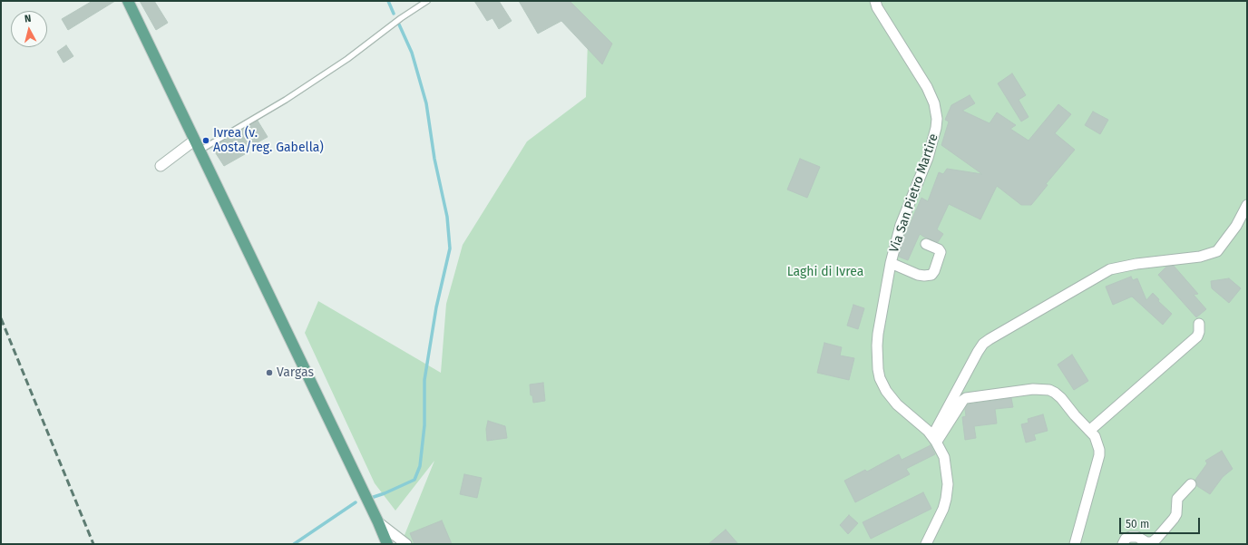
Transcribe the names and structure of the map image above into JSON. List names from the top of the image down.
{
  "streets": {
    "street": ["Via San Pietro Martire"]
  },
  "parks": ["Laghi di Ivrea"],
  "places": ["Ivrea (v. Aosta/reg. Gabella)", "Vargas"],
  "scale_bar": "50 m",
  "north": "top"
}
